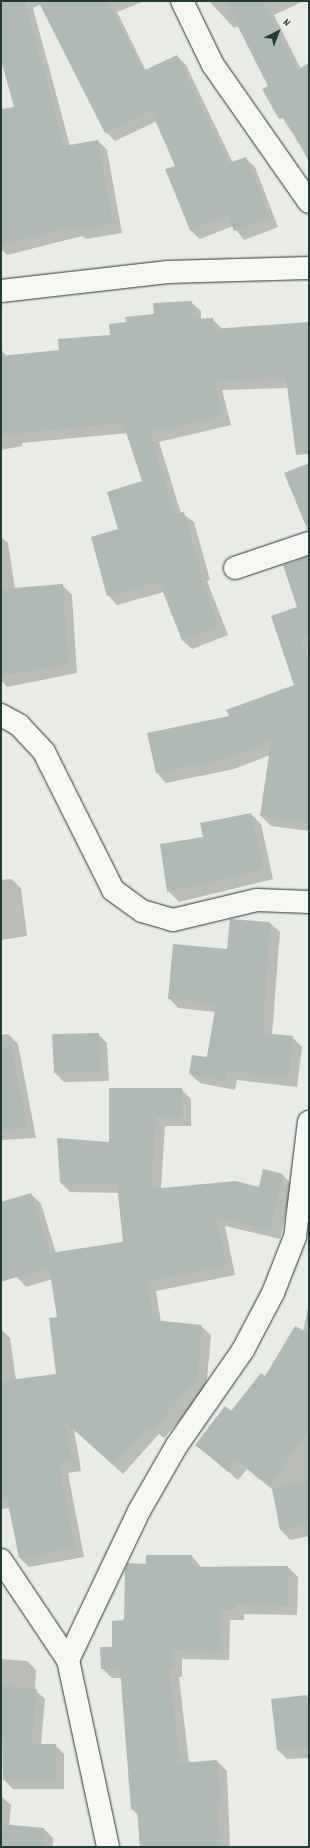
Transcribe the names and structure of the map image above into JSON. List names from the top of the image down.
{
  "north": "top right"
}
